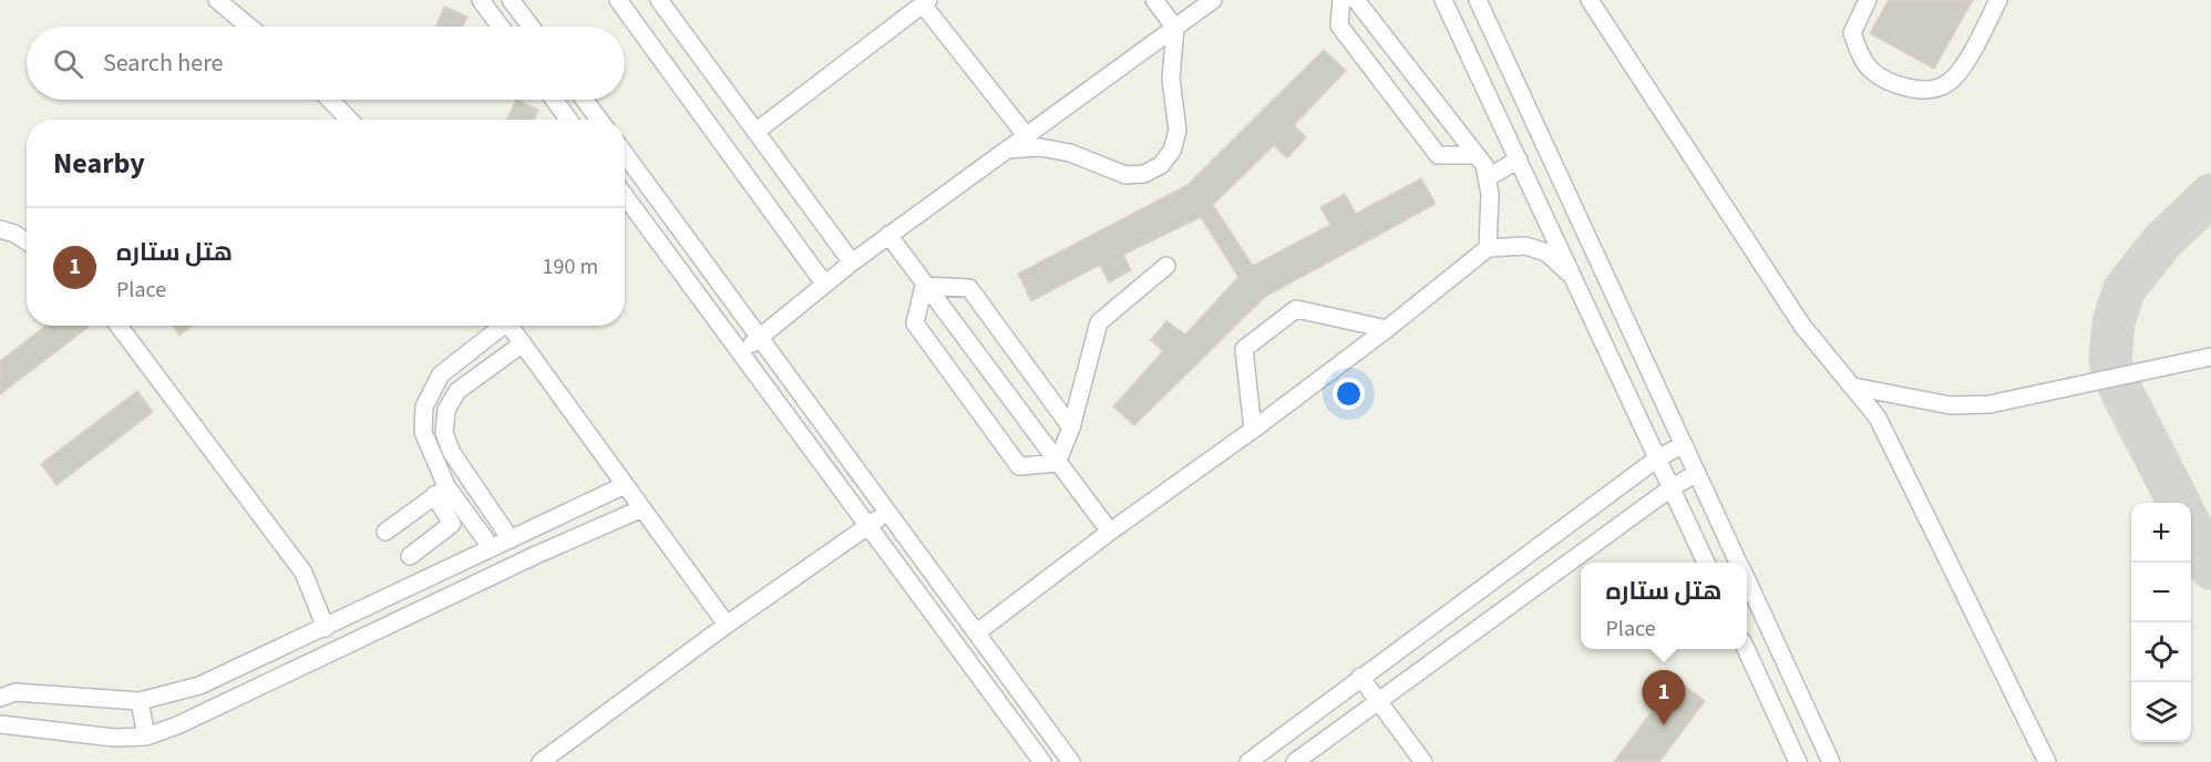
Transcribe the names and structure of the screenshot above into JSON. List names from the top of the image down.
{
  "page": {
    "search": "Search here",
    "heading": "Nearby",
    "list": [
      {
        "mark": "1",
        "name": "هتل ستاره",
        "note": "Place",
        "value": "190 m"
      }
    ],
    "map_buttons": ["+", "−"],
    "popup": ["هتل ستاره", "Place"],
    "pins": "1"
  }
}
